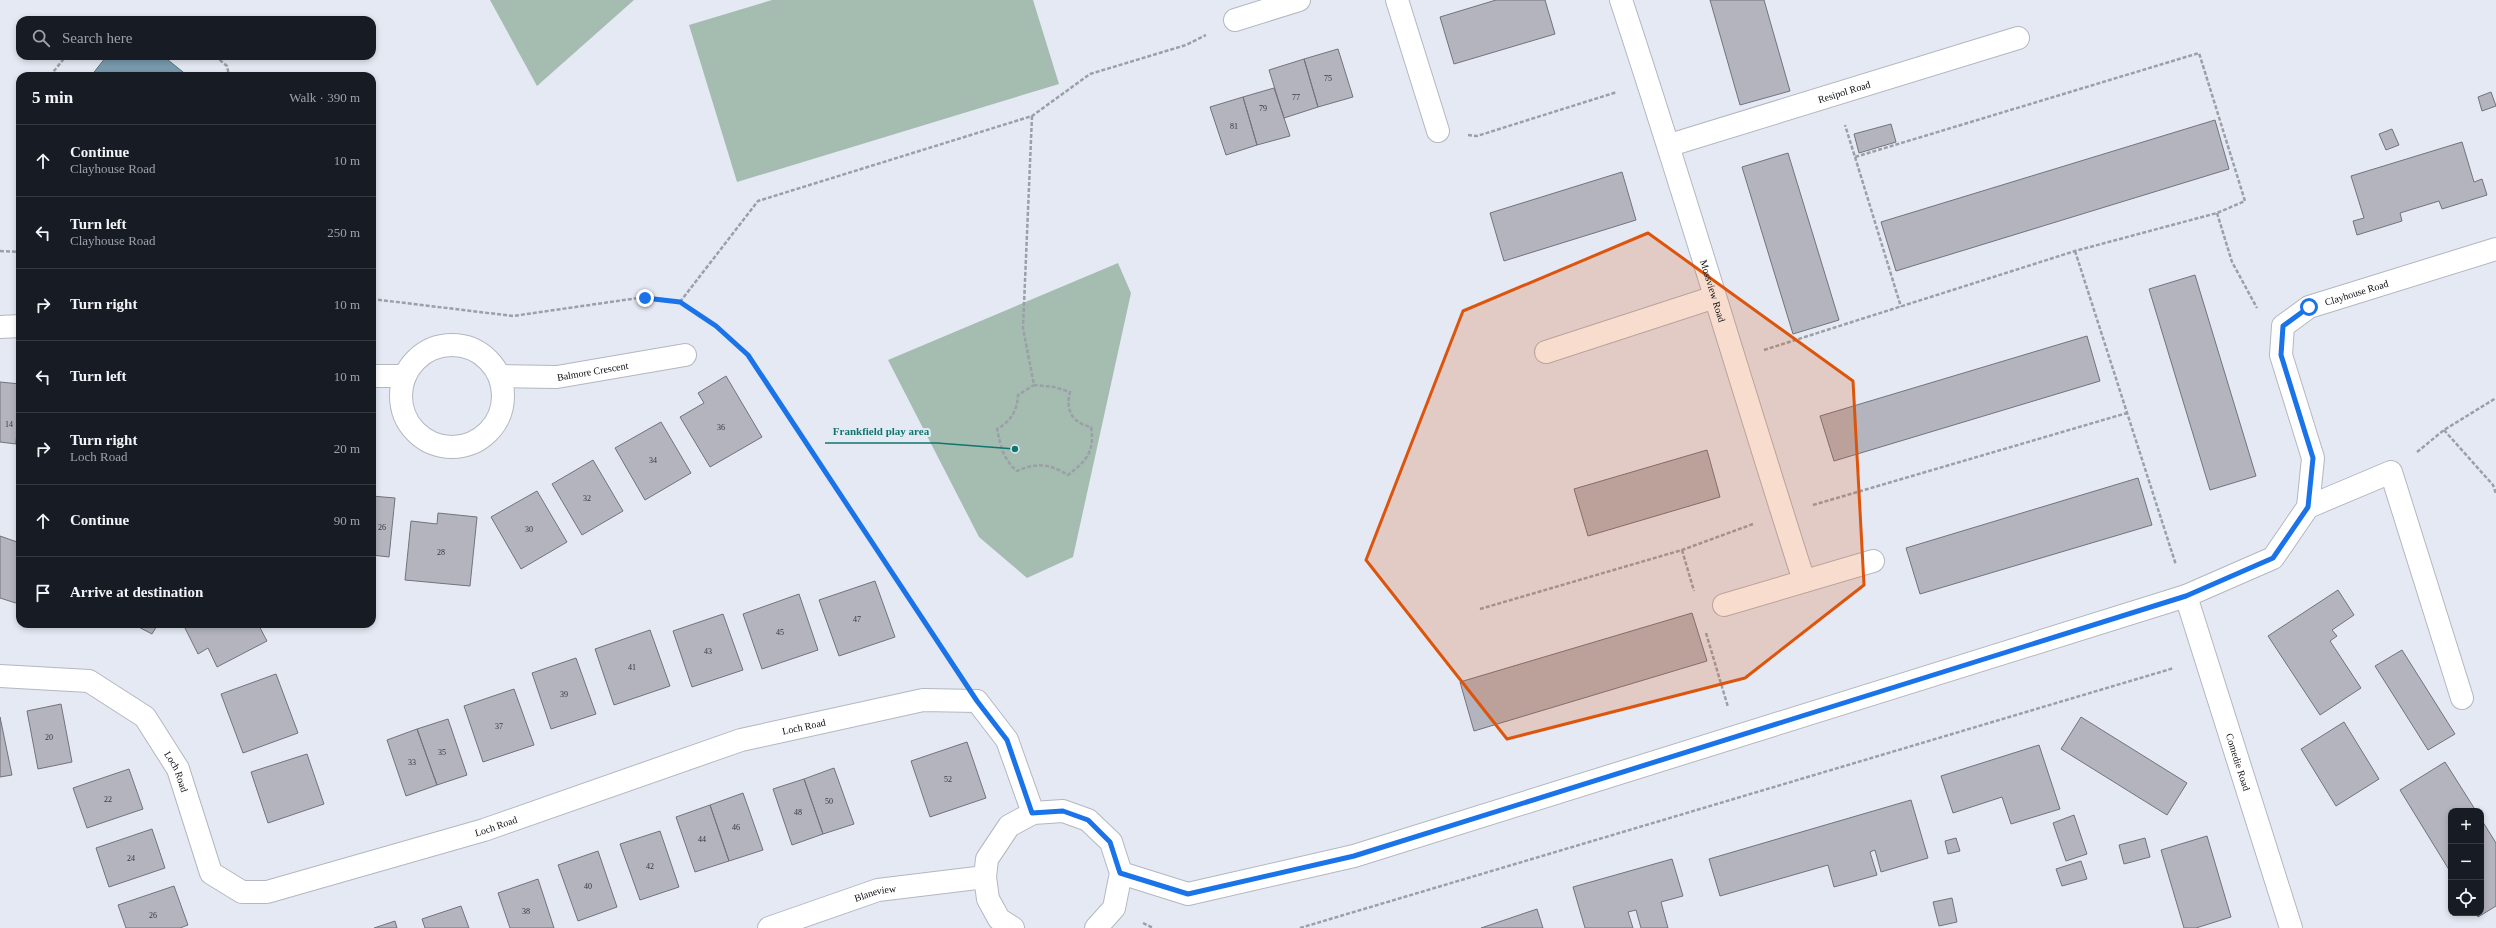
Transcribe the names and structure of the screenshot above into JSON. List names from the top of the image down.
{
  "streets": {
    "street": [
      "Resipol Road",
      "Mossview Road",
      "Clayhouse Road",
      "Balmore Crescent",
      "Loch Road",
      "Comedie Road",
      "Blaneview"
    ]
  },
  "crossings": [
    ["Resipol Road", "Mossview Road"],
    ["Clayhouse Road", "Comedie Road"]
  ],
  "places": ["Frankfield play area"],
  "house_numbers": [
    "75",
    "77",
    "79",
    "81",
    "14",
    "36",
    "34",
    "32",
    "26",
    "30",
    "28",
    "47",
    "45",
    "43",
    "41",
    "39",
    "37",
    "20",
    "35",
    "33",
    "52",
    "22",
    "50",
    "48",
    "46",
    "44",
    "24",
    "42",
    "40",
    "38",
    "26"
  ],
  "page": {
    "search": "Search here",
    "heading": ["5 min", "Walk · 390 m"],
    "list": [
      ["Continue", "Clayhouse Road", "10 m"],
      ["Turn left", "Clayhouse Road", "250 m"],
      ["Turn right", "10 m"],
      ["Turn left", "10 m"],
      ["Turn right", "Loch Road", "20 m"],
      ["Continue", "90 m"],
      "Arrive at destination"
    ],
    "map_buttons": ["+", "−"]
  }
}
